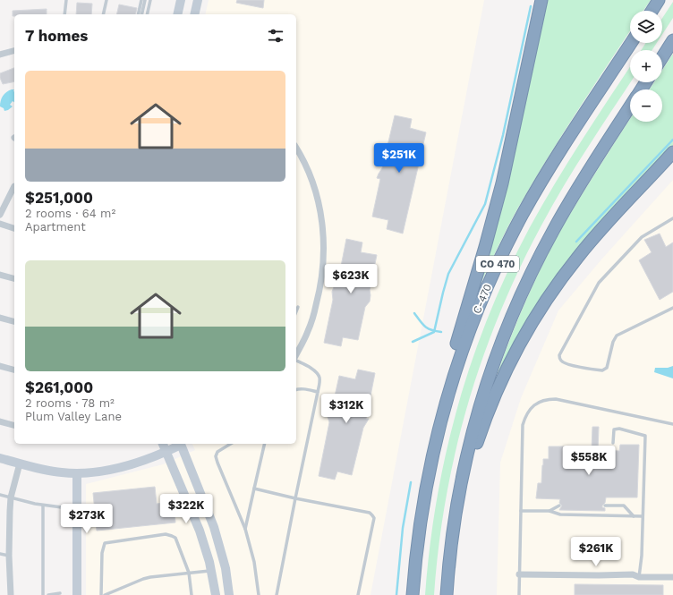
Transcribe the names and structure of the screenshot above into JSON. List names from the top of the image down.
{
  "streets": {
    "highway": ["CO 470", "C-470"]
  },
  "page": {
    "map_buttons": ["+", "−"],
    "heading": "7 homes",
    "list": [
      {
        "name": "$251,000",
        "note": "2 rooms · 64 m² · Apartment"
      },
      {
        "name": "$261,000",
        "note": "2 rooms · 78 m² · Plum Valley Lane"
      }
    ],
    "price": [
      "$251K",
      "$623K",
      "$312K",
      "$558K",
      "$322K",
      "$273K",
      "$261K"
    ]
  }
}
